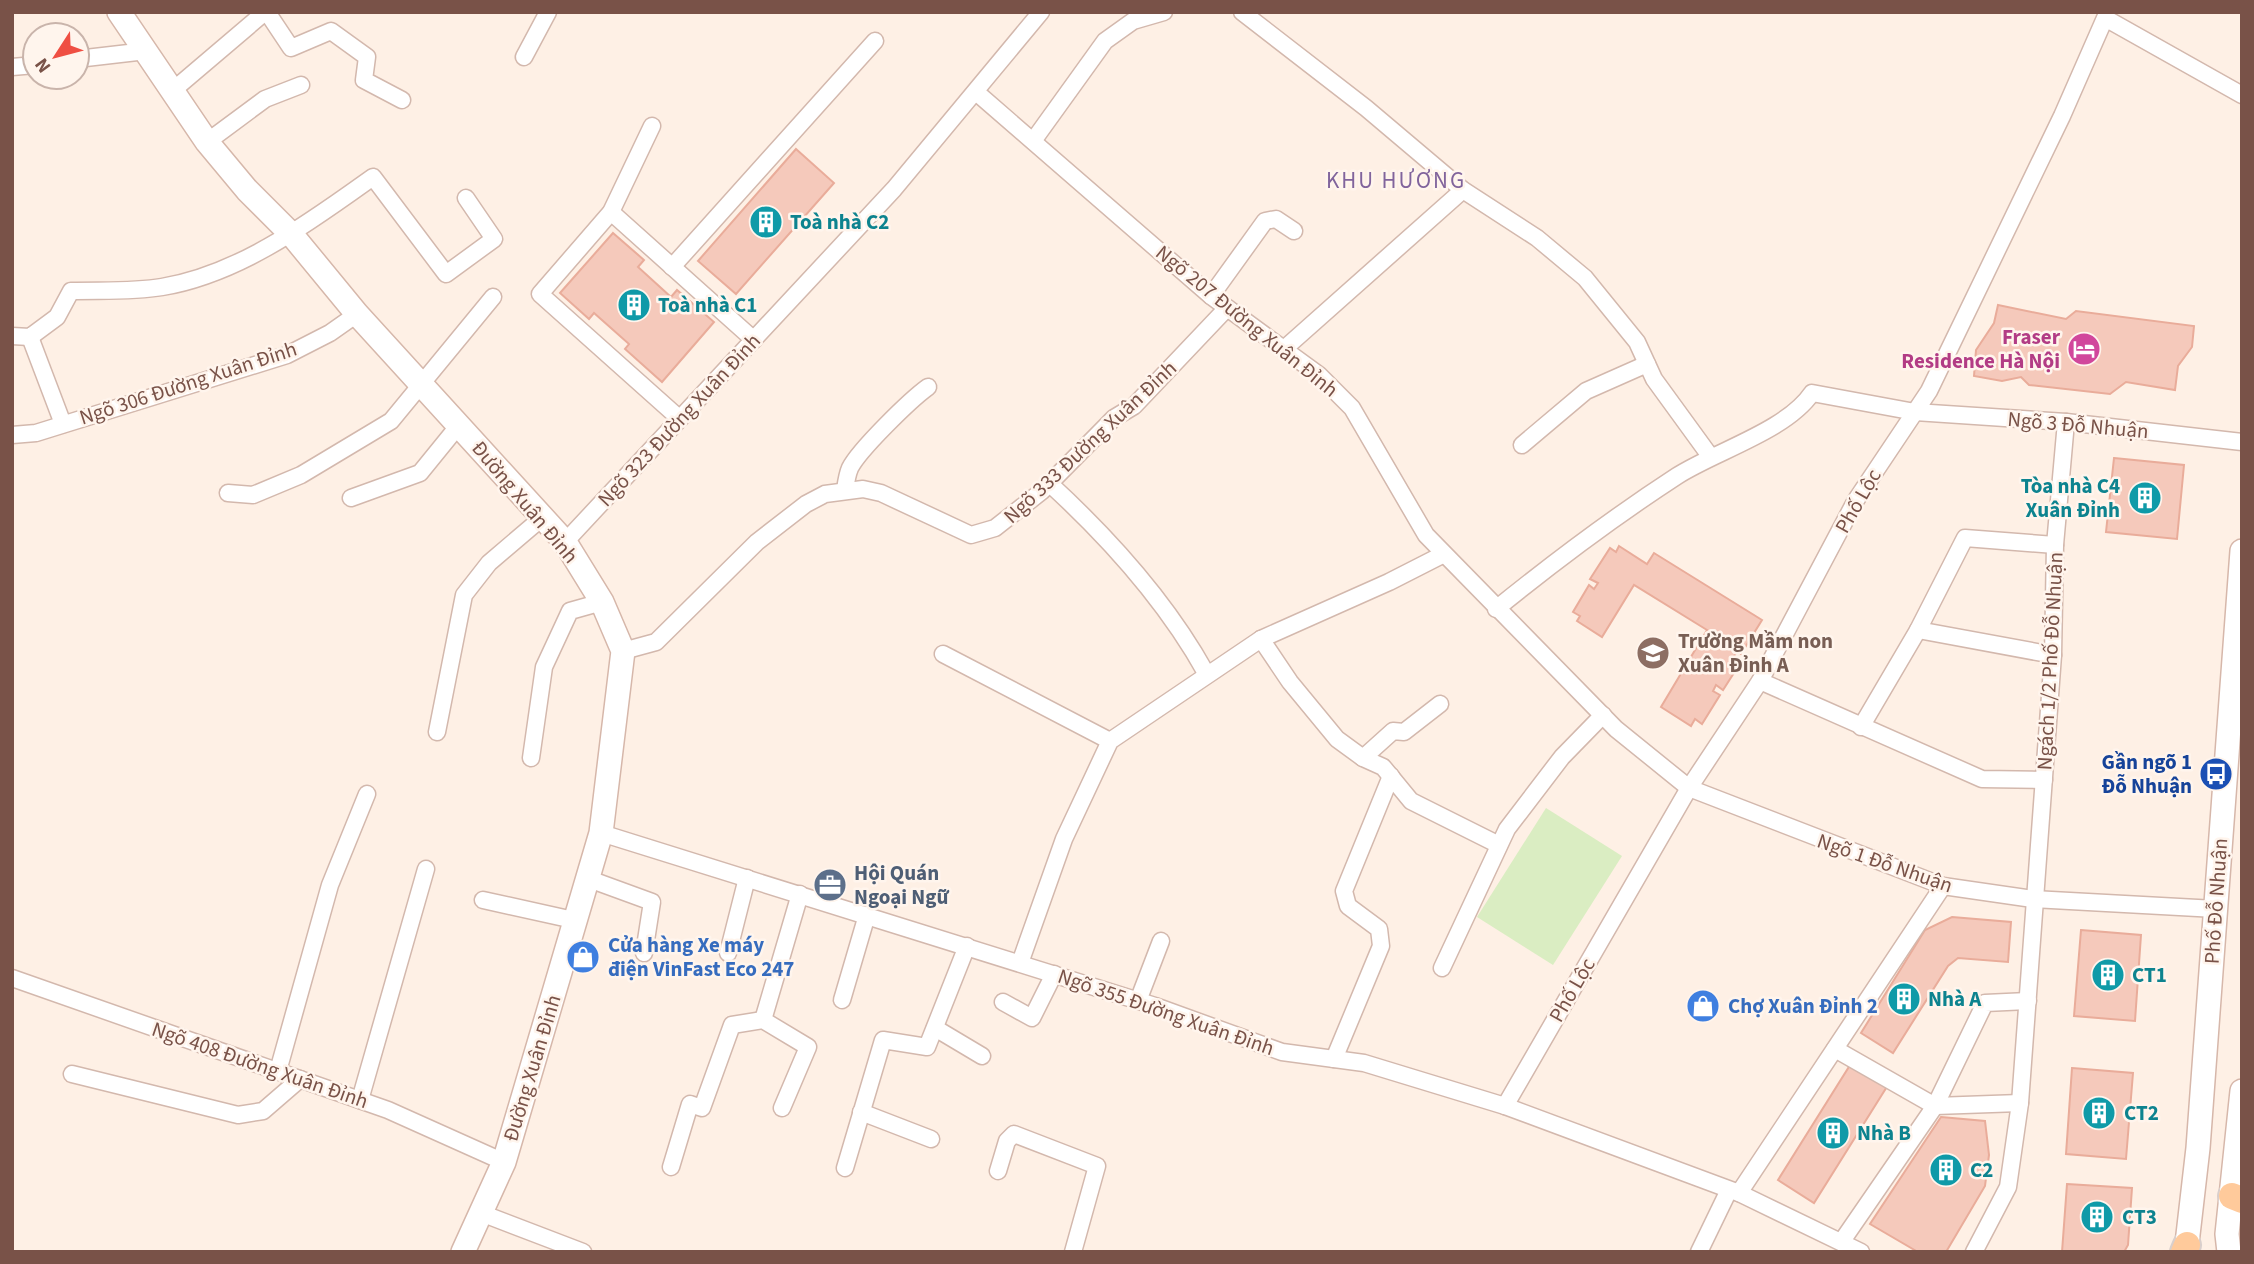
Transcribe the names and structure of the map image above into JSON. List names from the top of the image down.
{
  "streets": {
    "street": [
      "Ngõ 207 Đường Xuân Đỉnh",
      "Ngõ 306 Đường Xuân Đỉnh",
      "Ngõ 323 Đường Xuân Đỉnh",
      "Ngõ 3 Đỗ Nhuận",
      "Ngõ 333 Đường Xuân Đỉnh",
      "Phố Lộc",
      "Đường Xuân Đỉnh",
      "Ngách 1/2 Phố Đỗ Nhuận",
      "Ngõ 1 Đỗ Nhuận",
      "Phố Đỗ Nhuận",
      "Ngõ 355 Đường Xuân Đỉnh",
      "Ngõ 408 Đường Xuân Đỉnh"
    ]
  },
  "crossings": [
    ["Ngõ 207 Đường Xuân Đỉnh", "Ngõ 323 Đường Xuân Đỉnh"],
    ["Ngõ 207 Đường Xuân Đỉnh", "Ngõ 333 Đường Xuân Đỉnh"],
    ["Ngõ 207 Đường Xuân Đỉnh", "Phố Lộc"],
    ["Ngõ 207 Đường Xuân Đỉnh", "Ngõ 1 Đỗ Nhuận"],
    ["Ngõ 306 Đường Xuân Đỉnh", "Đường Xuân Đỉnh"],
    ["Ngõ 323 Đường Xuân Đỉnh", "Đường Xuân Đỉnh"],
    ["Ngõ 3 Đỗ Nhuận", "Phố Lộc"],
    ["Ngõ 3 Đỗ Nhuận", "Ngách 1/2 Phố Đỗ Nhuận"],
    ["Ngõ 333 Đường Xuân Đỉnh", "Đường Xuân Đỉnh"],
    ["Phố Lộc", "Ngõ 1 Đỗ Nhuận"],
    ["Phố Lộc", "Ngõ 355 Đường Xuân Đỉnh"],
    ["Đường Xuân Đỉnh", "Ngõ 355 Đường Xuân Đỉnh"],
    ["Đường Xuân Đỉnh", "Ngõ 408 Đường Xuân Đỉnh"],
    ["Ngách 1/2 Phố Đỗ Nhuận", "Ngõ 1 Đỗ Nhuận"],
    ["Ngõ 1 Đỗ Nhuận", "Phố Đỗ Nhuận"]
  ],
  "districts": ["KHU HƯƠNG"],
  "places": {
    "building": [
      "Toà nhà C2",
      "Toà nhà C1",
      "Tòa nhà C4 Xuân Đỉnh",
      "CT1",
      "Nhà A",
      "CT2",
      "Nhà B",
      "C2",
      "CT3"
    ],
    "hotel": ["Fraser Residence Hà Nội"],
    "school or university": ["Trường Mầm non Xuân Đỉnh A"],
    "bus stop": ["Gần ngõ 1 Đỗ Nhuận"],
    "office": ["Hội Quán Ngoại Ngữ"],
    "shop": ["Cửa hàng Xe máy điện VinFast Eco 247", "Chợ Xuân Đỉnh 2"]
  },
  "north": "bottom left"
}
